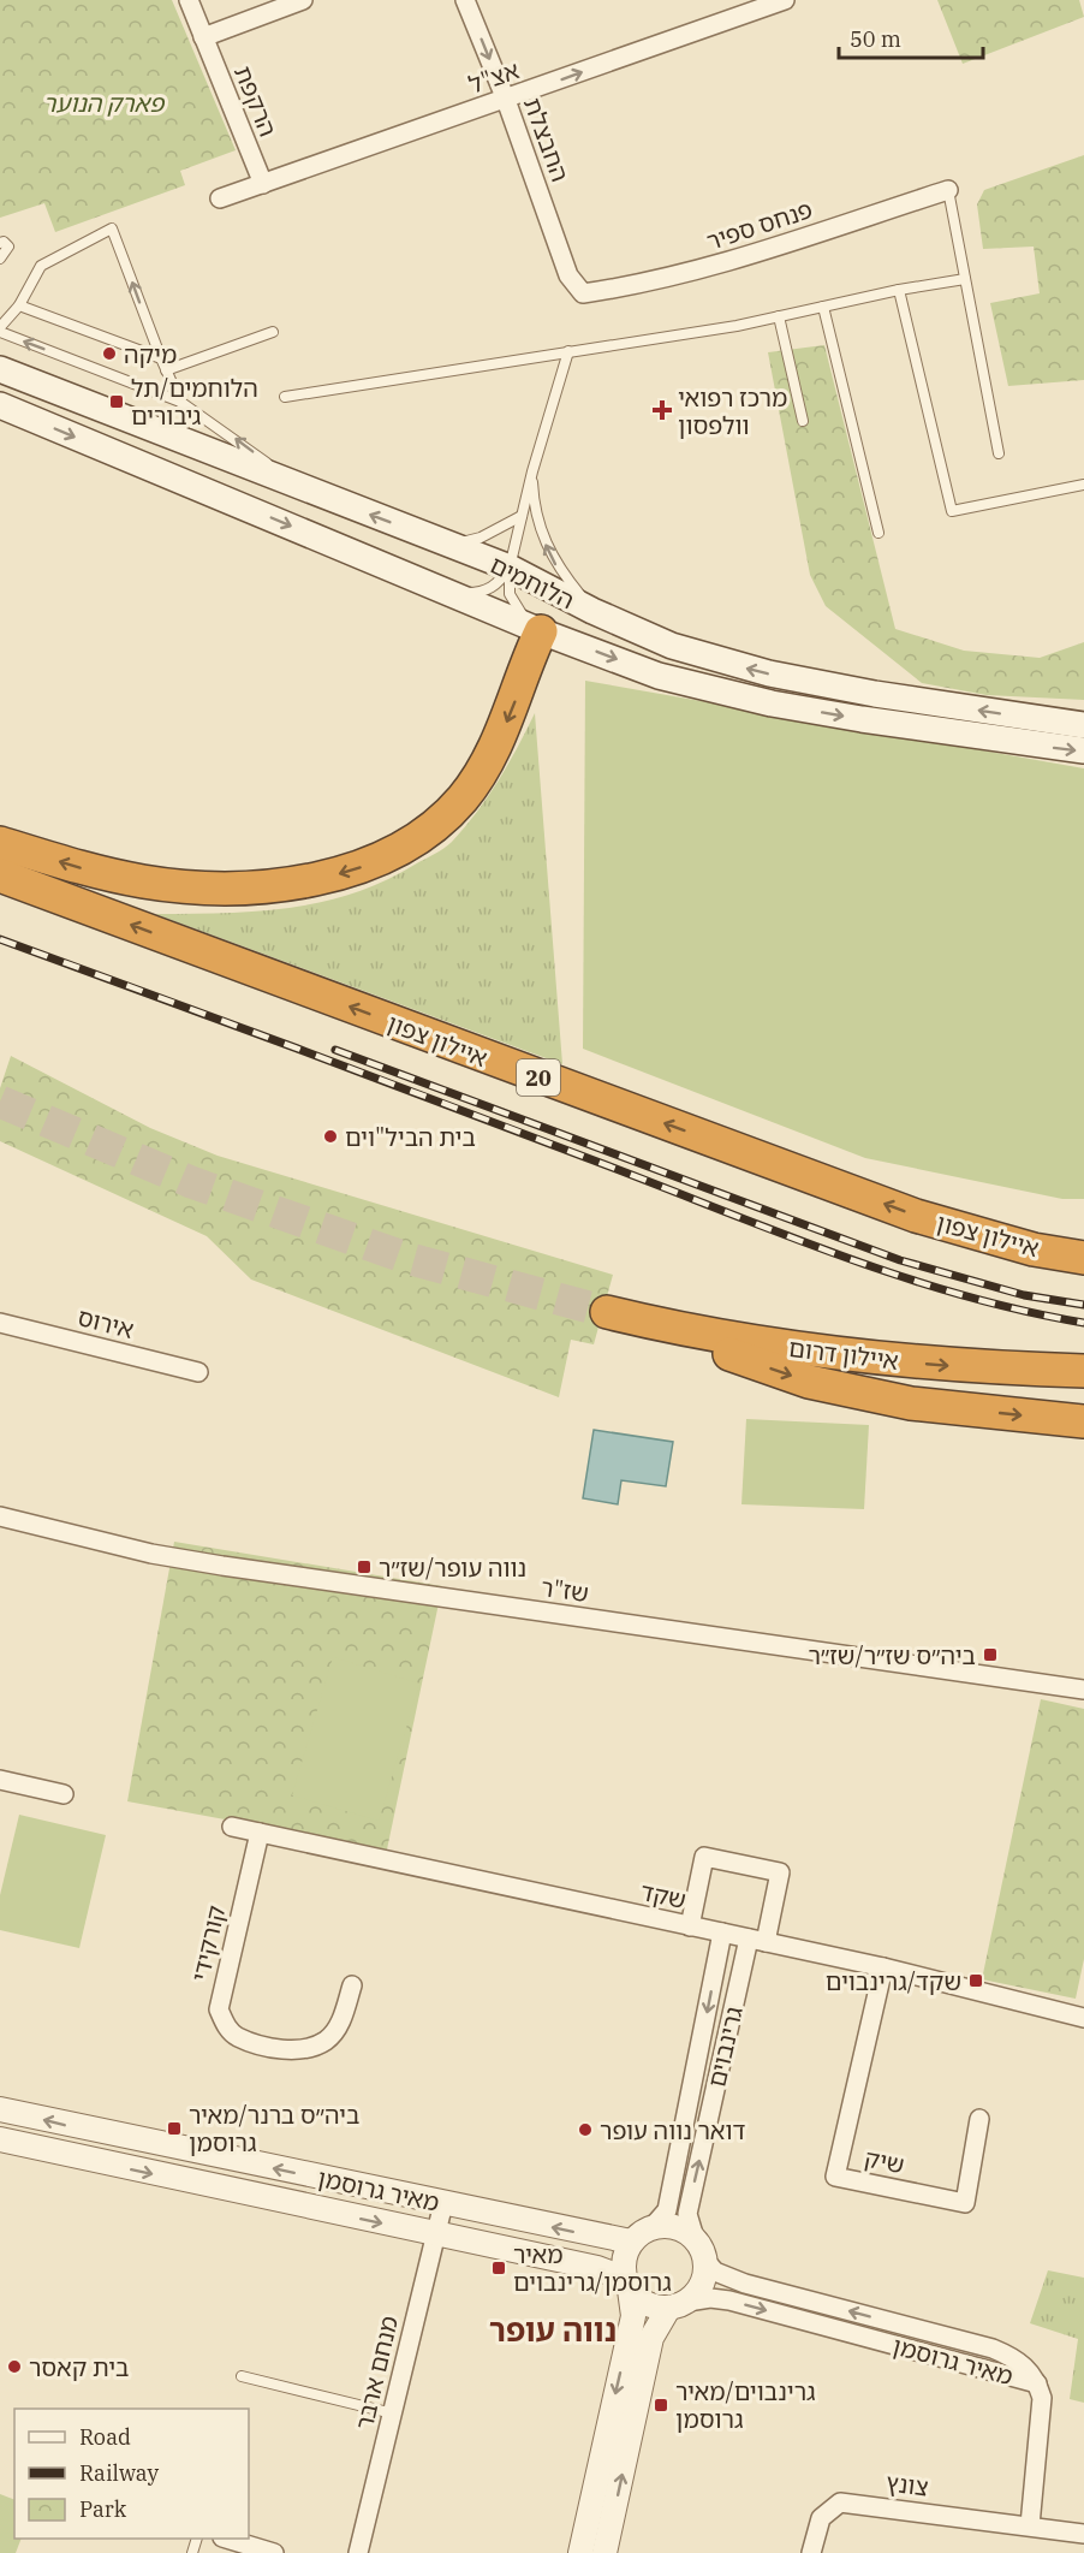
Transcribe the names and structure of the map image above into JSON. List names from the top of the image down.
{
  "streets": {
    "highway": ["איילון צפון", "20", "איילון דרום"],
    "main road": ["הלוחמים"],
    "street": [
      "אצ\"ל",
      "הרקפת",
      "החבצלת",
      "פנחס ספיר",
      "אירוס",
      "שז\"ר",
      "שקד",
      "קורקידי",
      "גרינבוים",
      "שיק",
      "מאיר גרוסמן",
      "מנחם ארבר",
      "צונץ"
    ]
  },
  "crossings": [
    ["אצ\"ל", "הרקפת"],
    ["אצ\"ל", "החבצלת"],
    ["החבצלת", "פנחס ספיר"],
    ["שקד", "קורקידי"],
    ["שקד", "גרינבוים"],
    ["שקד", "שיק"],
    ["גרינבוים", "מאיר גרוסמן"],
    ["מאיר גרוסמן", "מנחם ארבר"]
  ],
  "one_way": ["אצ\"ל", "איילון צפון"],
  "districts": ["נווה עופר"],
  "parks": ["פארק הנוער"],
  "places": {
    "other": [
      "מיקה",
      "בית הביל\"וים",
      "דואר נווה עופר",
      "בית קאסר"
    ],
    "transit": [
      "הלוחמים/תל גיבורים",
      "נווה עופר/שז״ר",
      "ביה״ס שז״ר/שז״ר",
      "שקד/גרינבוים",
      "ביה״ס ברנר/מאיר גרוסמן",
      "מאיר גרוסמן/גרינבוים",
      "גרינבוים/מאיר גרוסמן"
    ],
    "health": ["מרכז רפואי וולפסון"]
  },
  "legend": ["Road", "Railway", "Park"],
  "scale_bar": "50 m"
}
